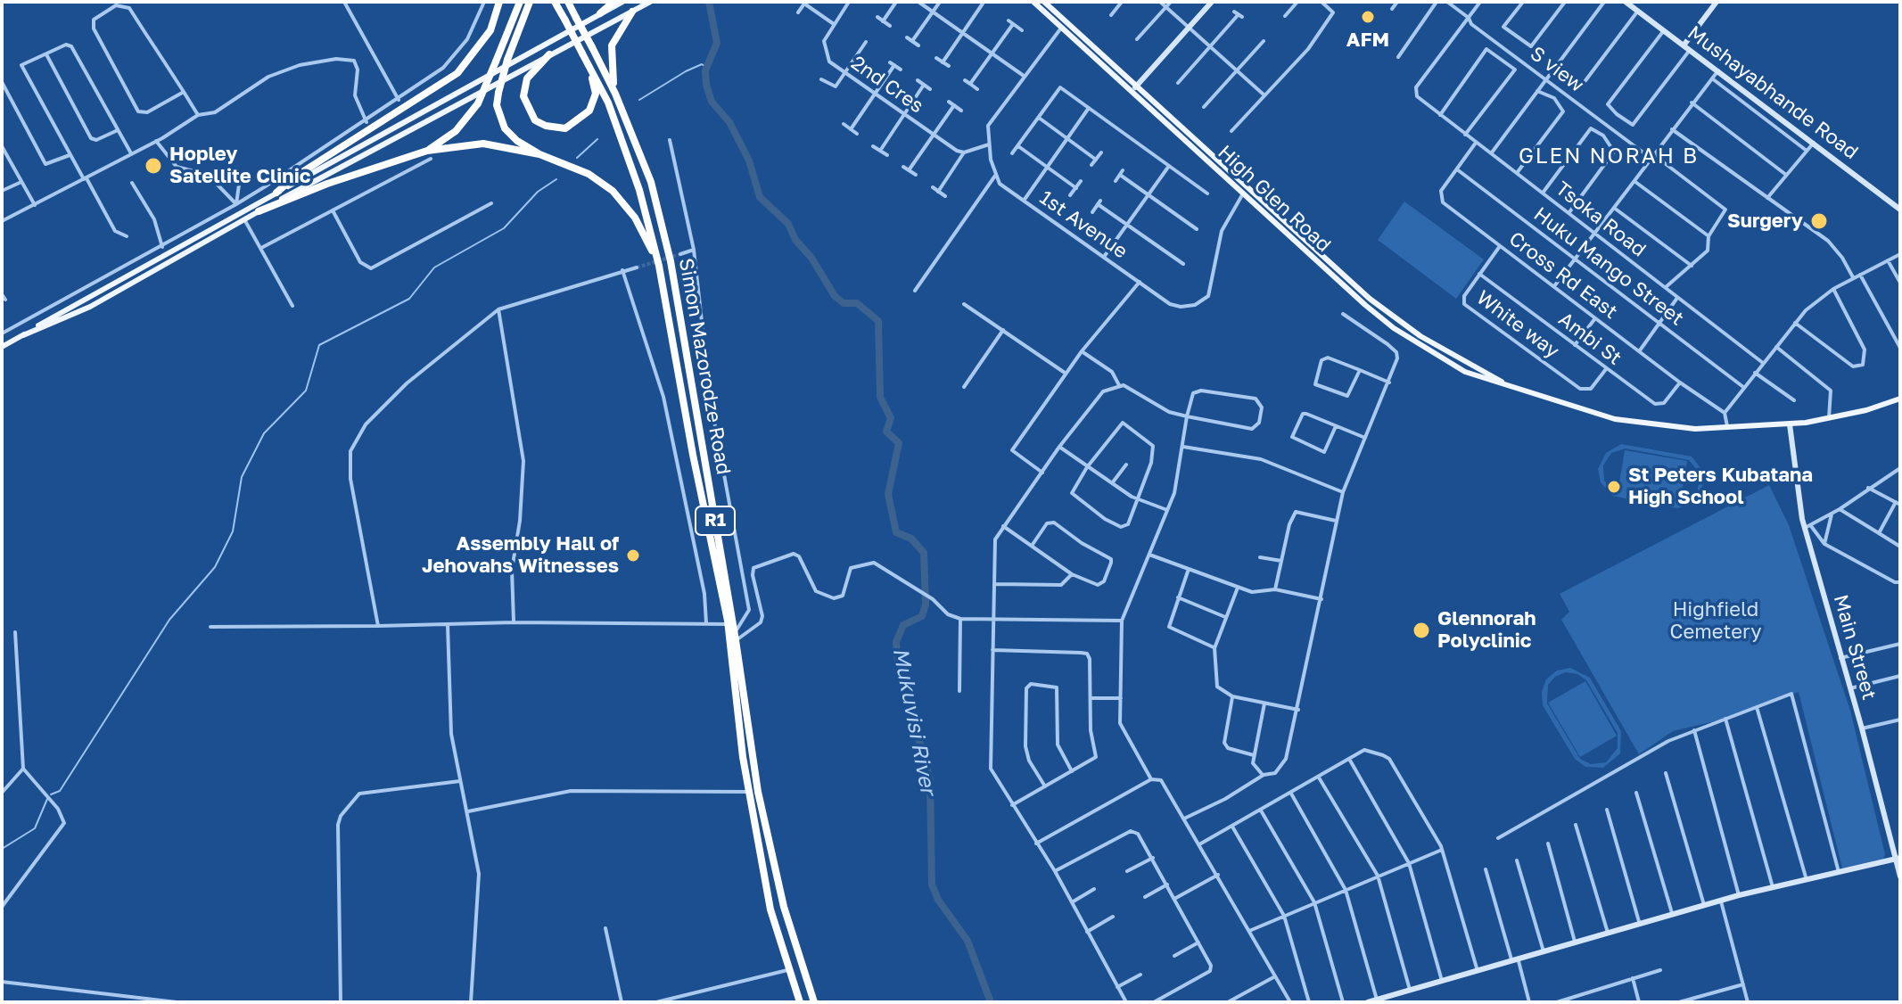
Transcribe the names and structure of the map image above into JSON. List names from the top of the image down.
{
  "streets": {
    "highway": ["Simon Mazorodze Road", "R1"],
    "main road": ["High Glen Road"],
    "street": [
      "S view",
      "2nd Cres",
      "Mushayabhande Road",
      "Tsoka Road",
      "1st Avenue",
      "Huku Mango Street",
      "Cross Rd East",
      "White way",
      "Ambi St",
      "Main Street"
    ]
  },
  "crossings": [
    ["S view", "Tsoka Road"],
    ["High Glen Road", "1st Avenue"],
    ["High Glen Road", "Main Street"],
    ["Tsoka Road", "Cross Rd East"],
    ["Huku Mango Street", "Cross Rd East"],
    ["Cross Rd East", "White way"],
    ["Cross Rd East", "Ambi St"],
    ["White way", "Ambi St"]
  ],
  "districts": ["GLEN NORAH B"],
  "water": ["Mukuvisi River"],
  "parks": ["Highfield Cemetery"],
  "places": [
    "AFM",
    "Hopley Satellite Clinic",
    "Surgery",
    "St Peters Kubatana High School",
    "Assembly Hall of Jehovahs Witnesses",
    "Glennorah Polyclinic"
  ]
}
